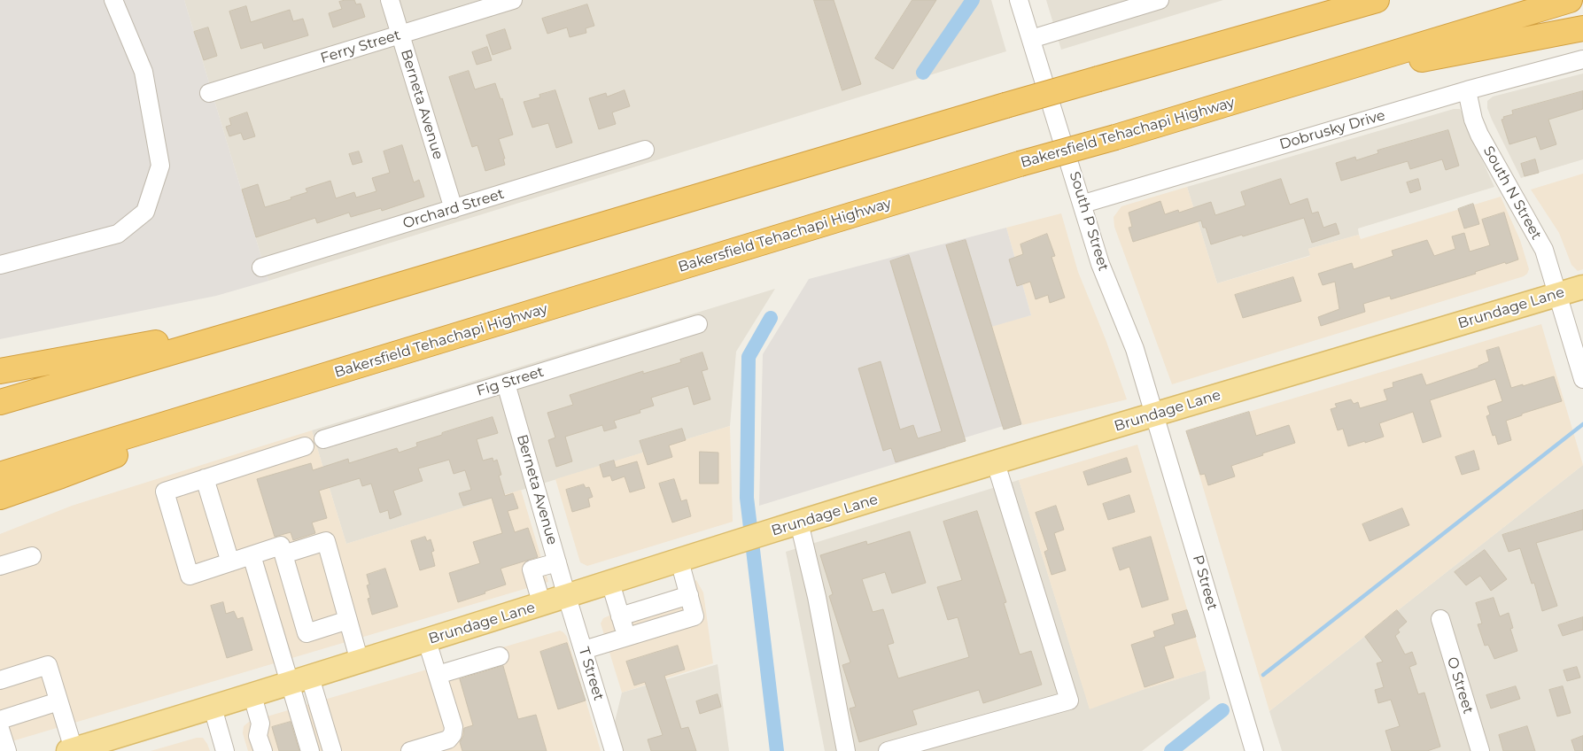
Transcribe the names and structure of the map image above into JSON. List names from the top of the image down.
{
  "streets": {
    "highway": ["Bakersfield Tehachapi Highway"],
    "main road": ["Brundage Lane"],
    "street": [
      "Ferry Street",
      "Berneta Avenue",
      "Dobrusky Drive",
      "South N Street",
      "Orchard Street",
      "South P Street",
      "Fig Street",
      "P Street",
      "T Street",
      "O Street"
    ]
  },
  "crossings": [
    ["Ferry Street", "Berneta Avenue"],
    ["Berneta Avenue", "Orchard Street"],
    ["Berneta Avenue", "Brundage Lane"],
    ["Berneta Avenue", "Fig Street"],
    ["Berneta Avenue", "T Street"],
    ["Dobrusky Drive", "South N Street"],
    ["Dobrusky Drive", "South P Street"],
    ["South N Street", "Brundage Lane"],
    ["South P Street", "Brundage Lane"],
    ["South P Street", "P Street"],
    ["Brundage Lane", "P Street"],
    ["Brundage Lane", "T Street"]
  ]
}
